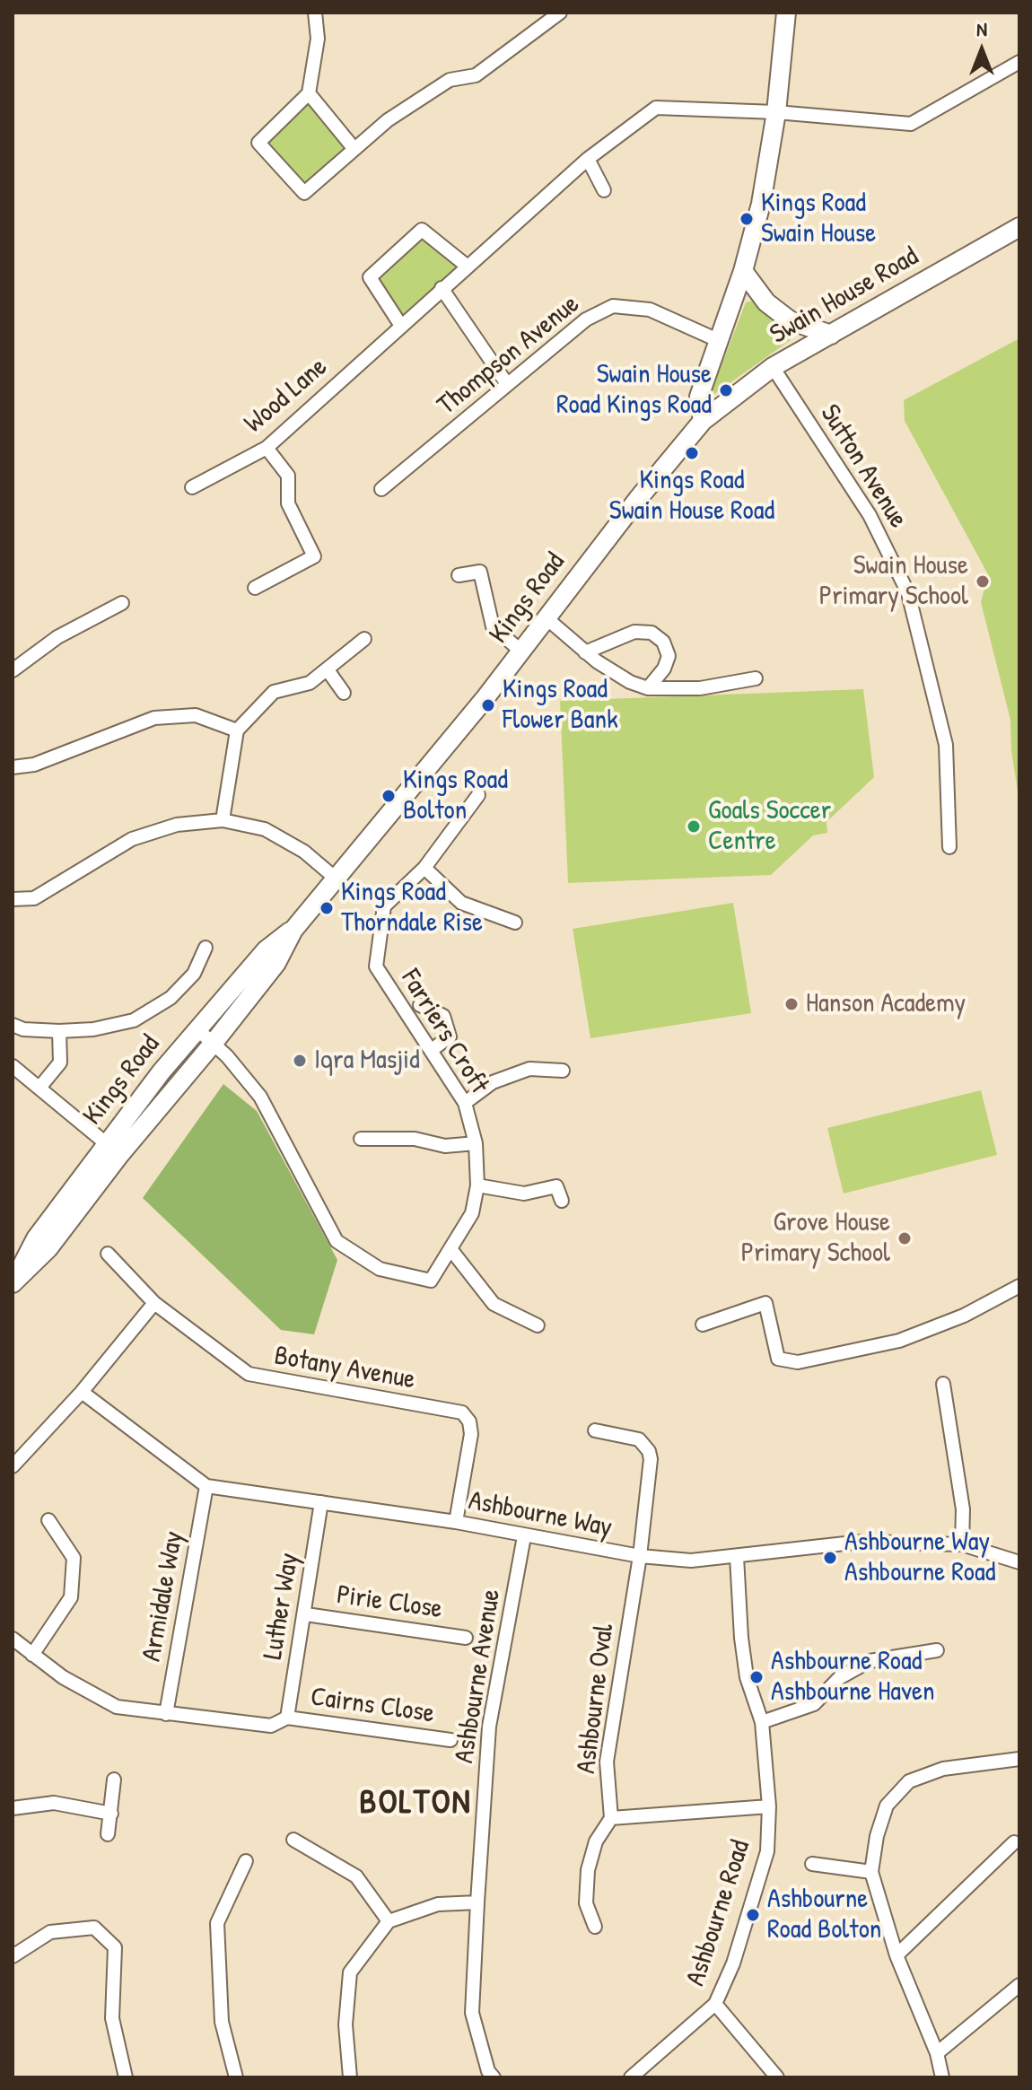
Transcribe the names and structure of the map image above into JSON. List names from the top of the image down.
{
  "streets": {
    "street": [
      "Swain House Road",
      "Thompson Avenue",
      "Wood Lane",
      "Sutton Avenue",
      "Kings Road",
      "Farriers Croft",
      "Botany Avenue",
      "Ashbourne Way",
      "Armidale Way",
      "Pirie Close",
      "Luther Way",
      "Ashbourne Avenue",
      "Ashbourne Oval",
      "Cairns Close",
      "Ashbourne Road"
    ]
  },
  "crossings": [
    ["Swain House Road", "Sutton Avenue"],
    ["Swain House Road", "Kings Road"],
    ["Kings Road", "Farriers Croft"],
    ["Botany Avenue", "Ashbourne Way"],
    ["Ashbourne Way", "Armidale Way"],
    ["Ashbourne Way", "Luther Way"],
    ["Ashbourne Way", "Ashbourne Avenue"],
    ["Ashbourne Way", "Ashbourne Oval"],
    ["Ashbourne Way", "Ashbourne Road"],
    ["Armidale Way", "Cairns Close"],
    ["Pirie Close", "Luther Way"],
    ["Luther Way", "Cairns Close"]
  ],
  "districts": ["BOLTON"],
  "places": [
    "Kings Road Swain House",
    "Swain House Road Kings Road",
    "Kings Road Swain House Road",
    "Swain House Primary School",
    "Kings Road Flower Bank",
    "Kings Road Bolton",
    "Goals Soccer Centre",
    "Kings Road Thorndale Rise",
    "Hanson Academy",
    "Iqra Masjid",
    "Grove House Primary School",
    "Ashbourne Way Ashbourne Road",
    "Ashbourne Road Ashbourne Haven",
    "Ashbourne Road Bolton"
  ],
  "north": "top"
}
